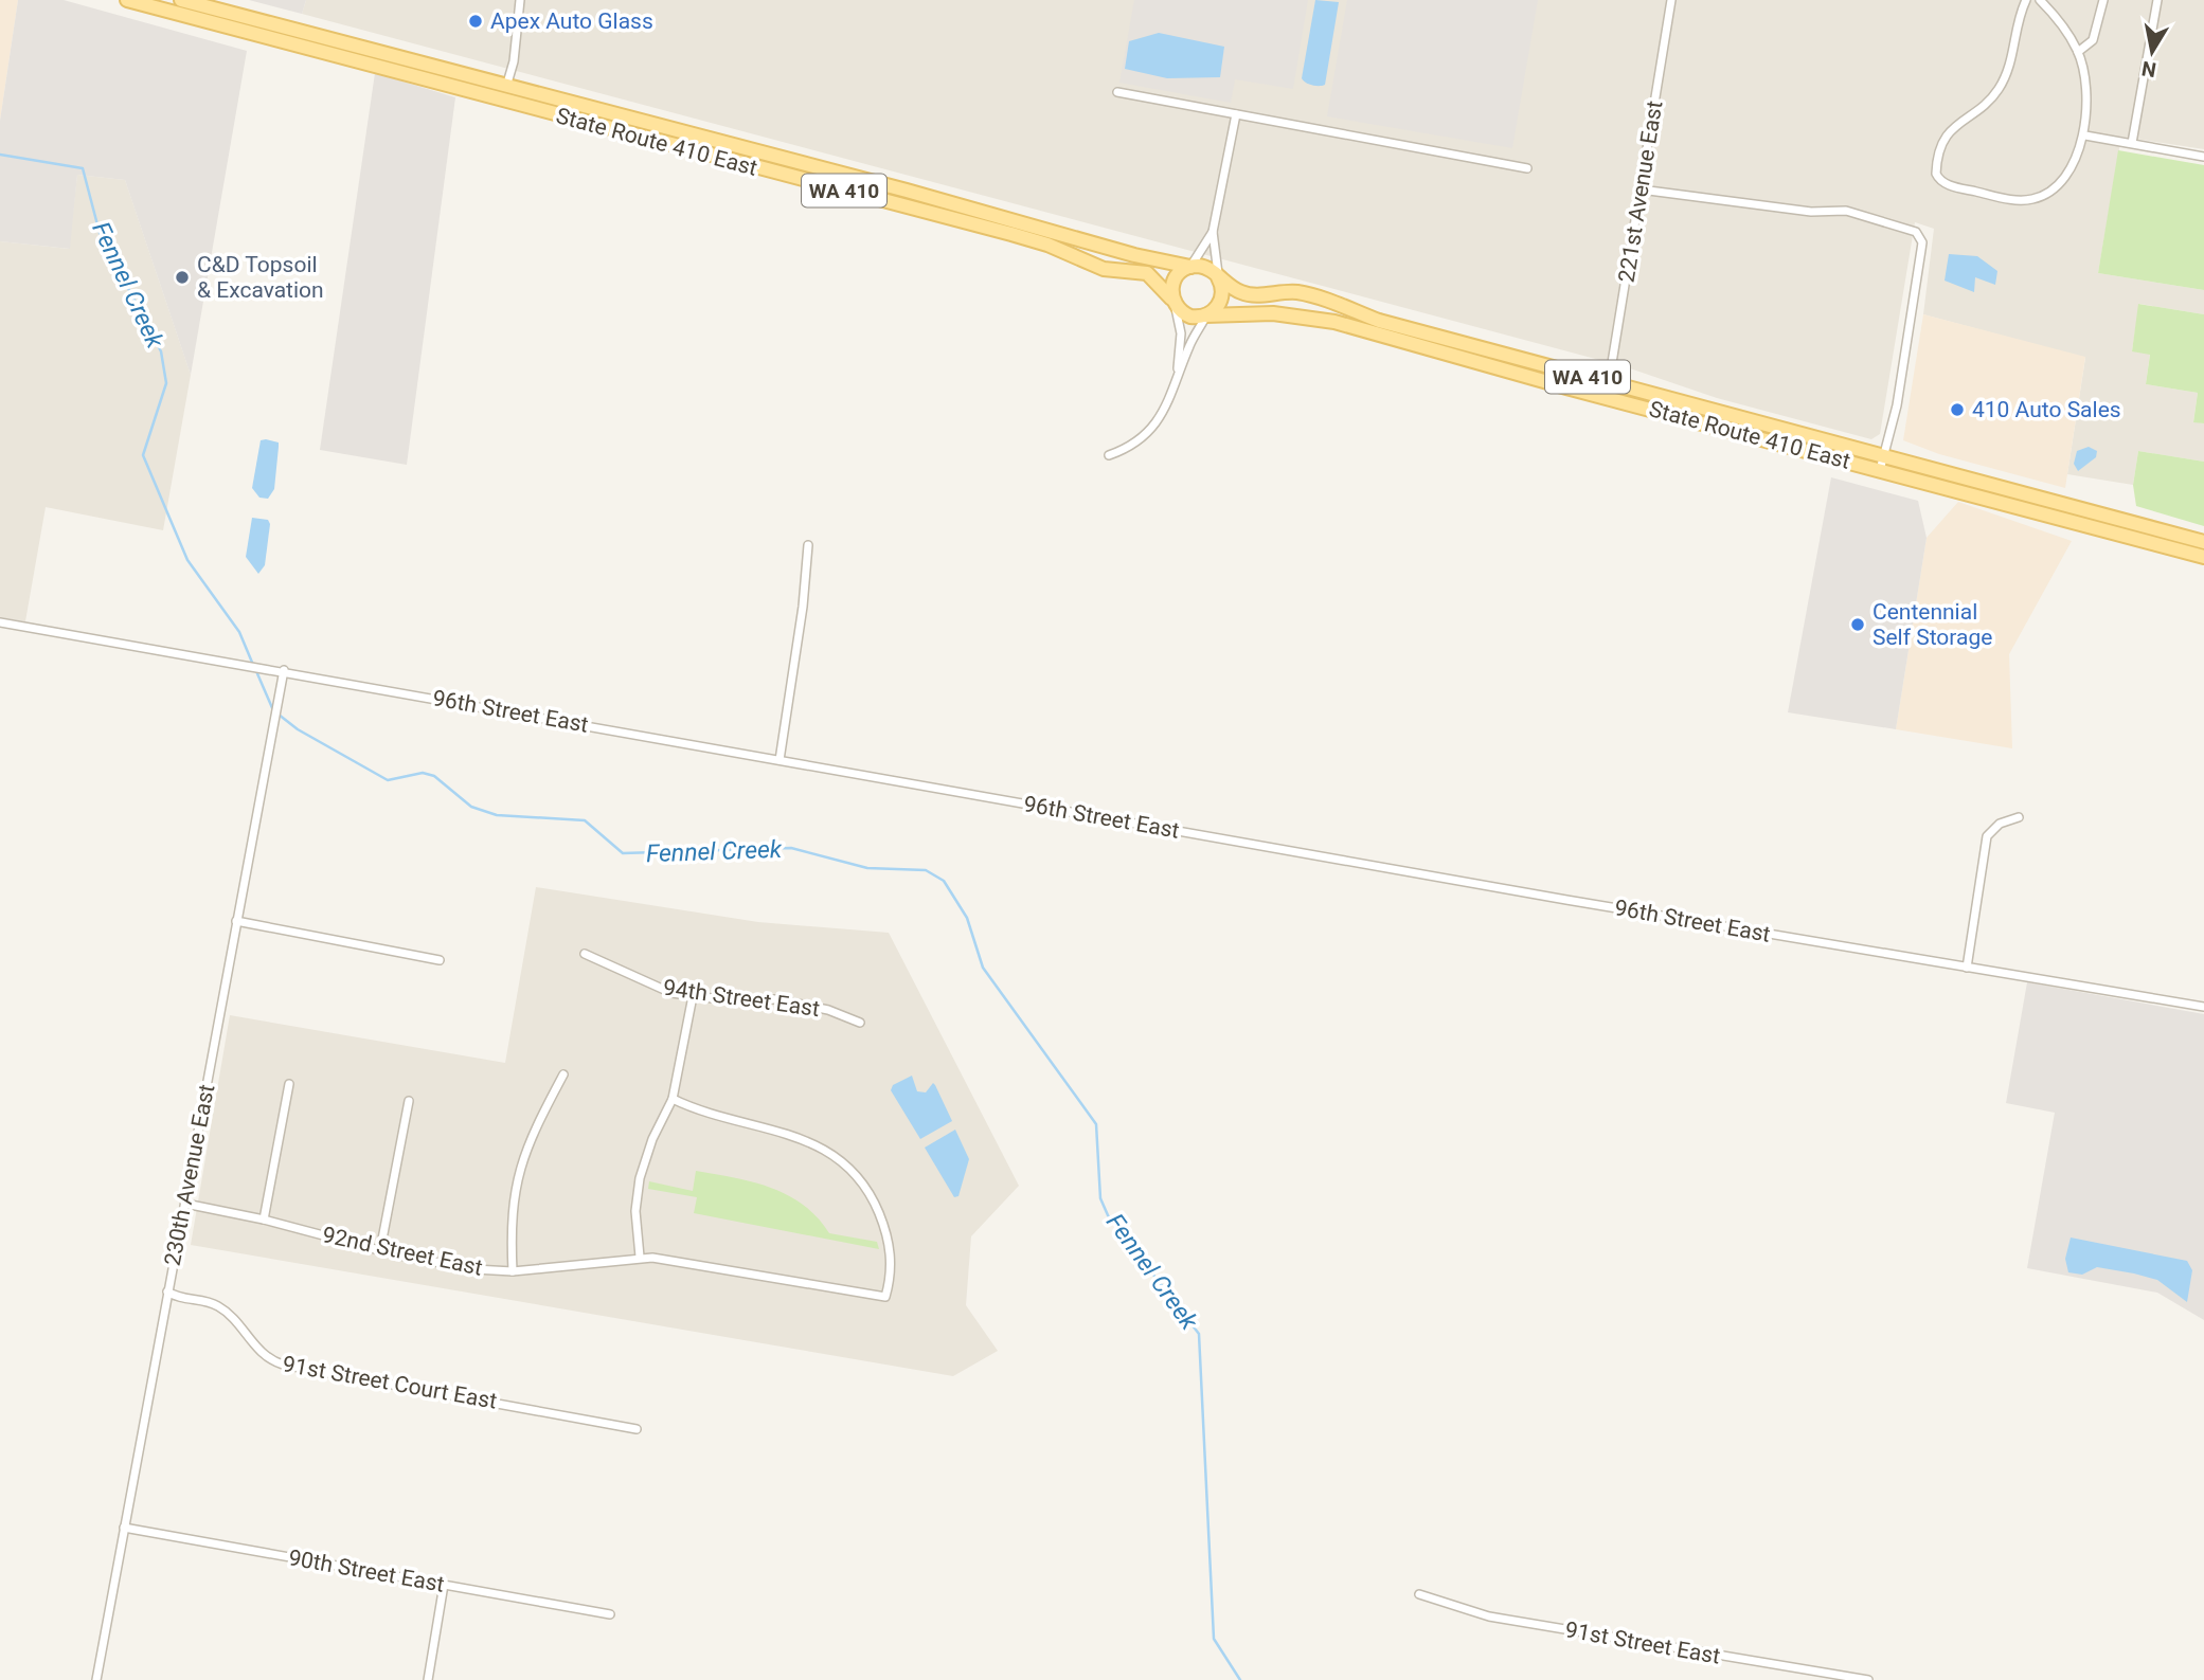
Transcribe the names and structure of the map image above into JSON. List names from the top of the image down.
{
  "streets": {
    "main road": ["State Route 410 East", "WA 410"],
    "street": [
      "221st Avenue East",
      "96th Street East",
      "94th Street East",
      "230th Avenue East",
      "92nd Street East",
      "91st Street Court East",
      "90th Street East",
      "91st Street East"
    ]
  },
  "crossings": [
    ["State Route 410 East", "WA 410"],
    ["State Route 410 East", "221st Avenue East"],
    ["96th Street East", "230th Avenue East"],
    ["230th Avenue East", "92nd Street East"],
    ["230th Avenue East", "91st Street Court East"],
    ["230th Avenue East", "90th Street East"]
  ],
  "water": ["Fennel Creek"],
  "places": [
    "Apex Auto Glass",
    "C&D Topsoil & Excavation",
    "410 Auto Sales",
    "Centennial Self Storage"
  ],
  "north": "bottom"
}
